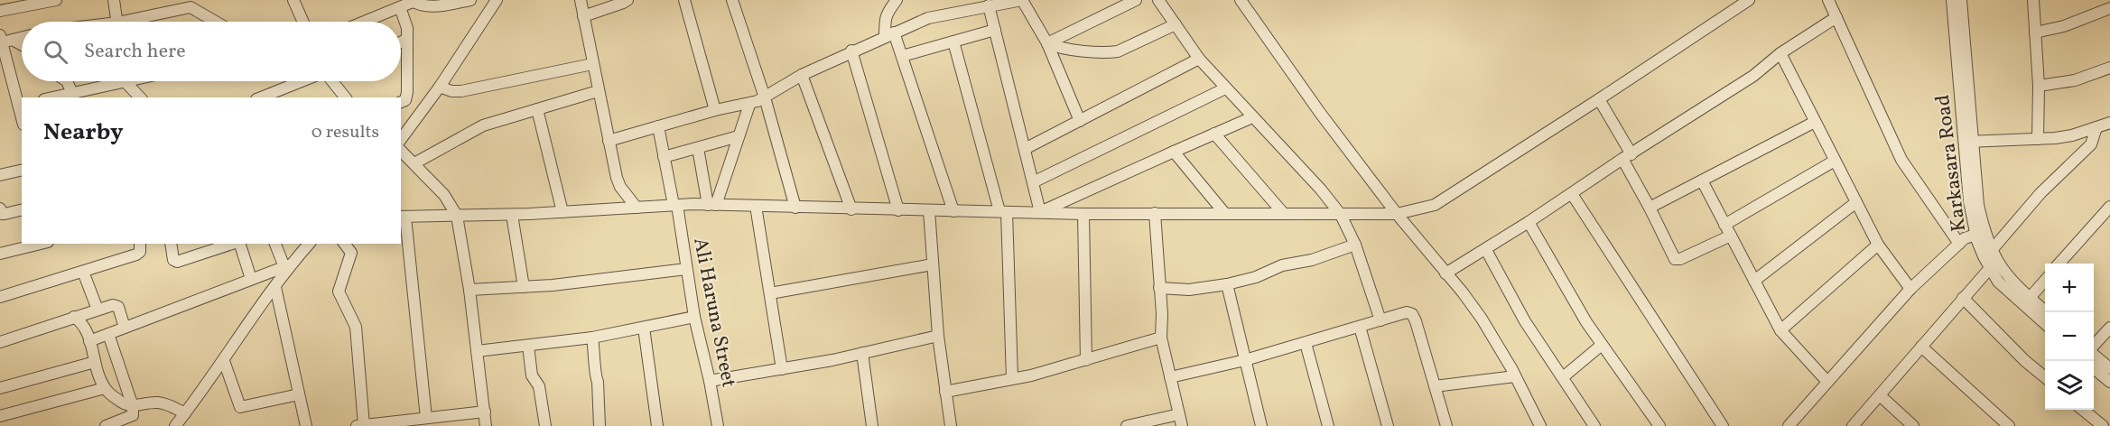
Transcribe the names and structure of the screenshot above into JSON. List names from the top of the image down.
{
  "streets": {
    "street": ["Karkasara Road", "Ali Haruna Street"]
  },
  "page": {
    "search": "Search here",
    "heading": ["Nearby", "0 results"],
    "map_buttons": ["+", "−"]
  }
}
